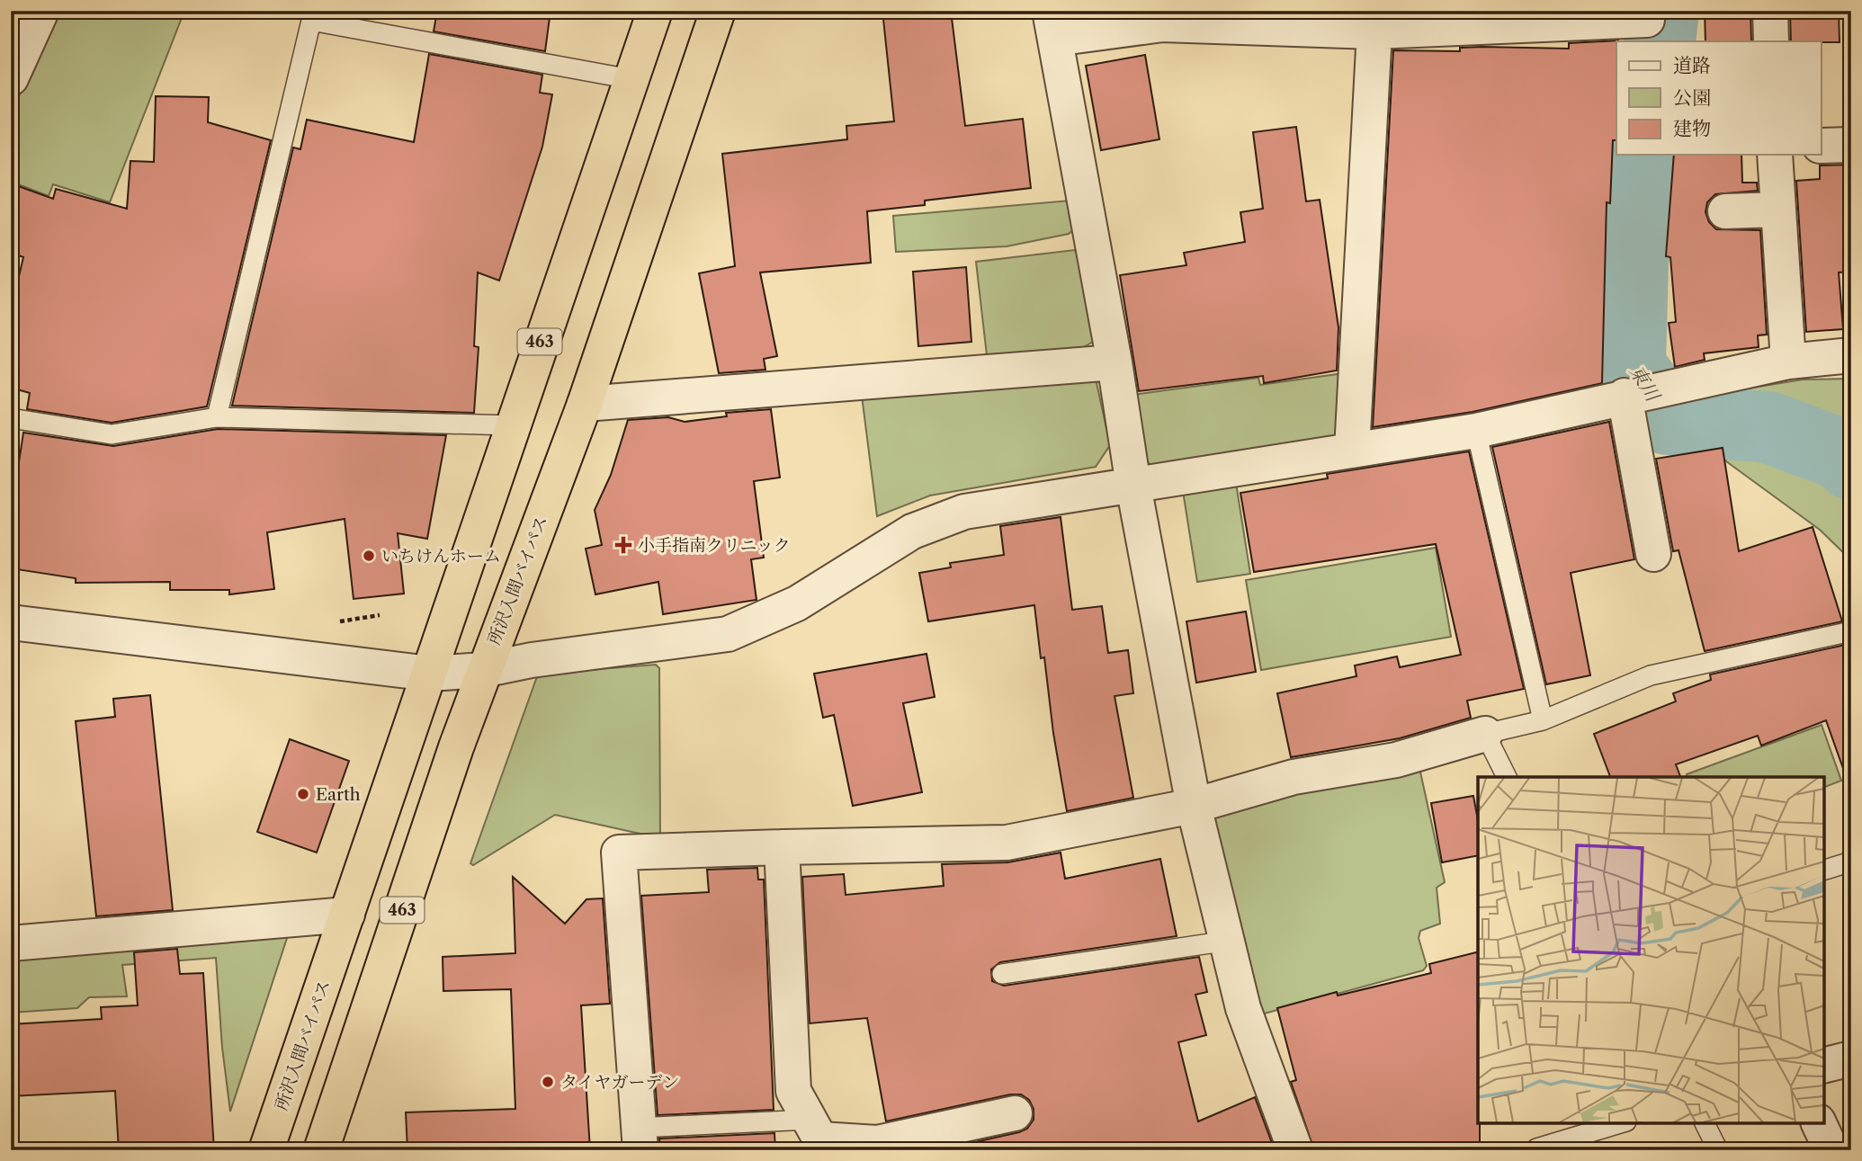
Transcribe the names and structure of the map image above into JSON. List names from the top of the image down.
{
  "streets": {
    "highway": ["463", "所沢入間バイパス"]
  },
  "water": ["東川"],
  "places": {
    "health": ["小手指南クリニック"],
    "other": ["いちけんホーム", "Earth", "タイヤガーデン"]
  },
  "legend": ["道路", "公園", "建物"]
}
